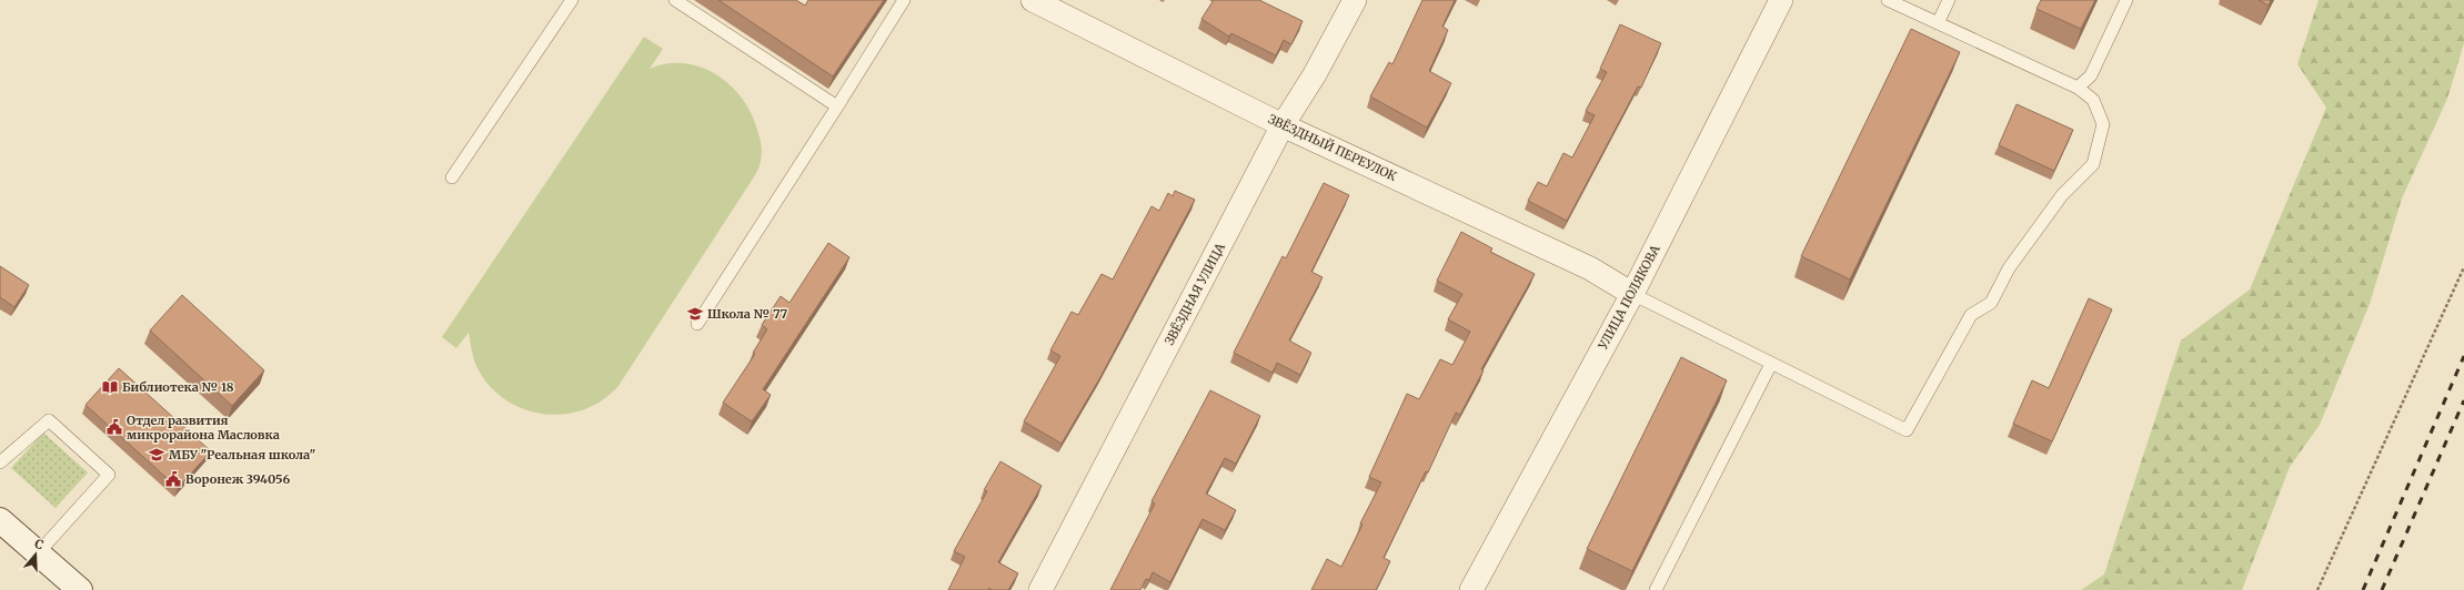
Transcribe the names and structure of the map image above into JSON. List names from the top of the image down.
{
  "streets": {
    "street": ["ЗВЁЗДНЫЙ ПЕРЕУЛОК", "ЗВЁЗДНАЯ УЛИЦА", "УЛИЦА ПОЛЯКОВА"]
  },
  "crossings": [
    ["ЗВЁЗДНЫЙ ПЕРЕУЛОК", "ЗВЁЗДНАЯ УЛИЦА"],
    ["ЗВЁЗДНЫЙ ПЕРЕУЛОК", "УЛИЦА ПОЛЯКОВА"]
  ],
  "places": {
    "school or university": ["Школа № 77", "МБУ \"Реальная школа\""],
    "library": ["Библиотека № 18"],
    "public building": ["Отдел развития микрорайона Масловка", "Воронеж 394056"]
  },
  "north": "top"
}
